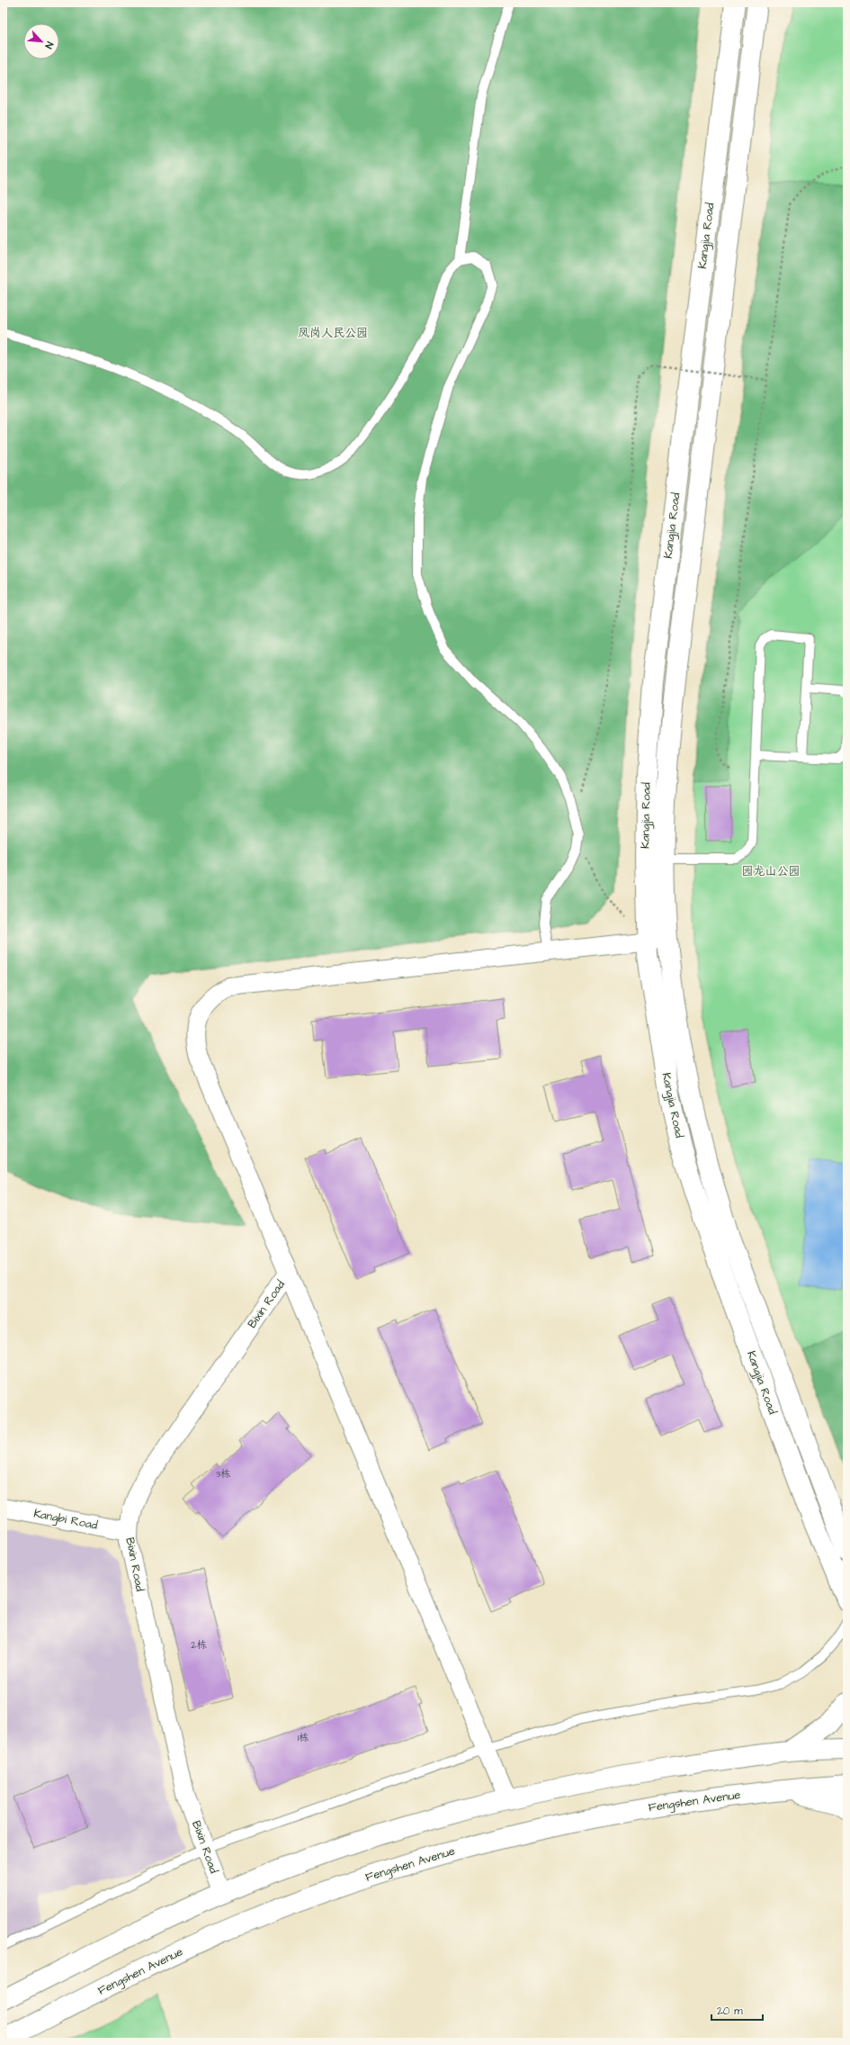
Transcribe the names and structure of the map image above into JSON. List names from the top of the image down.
{
  "streets": {
    "street": [
      "Kangjia Road",
      "Bixin Road",
      "Kangbi Road",
      "Fengshen Avenue"
    ]
  },
  "crossings": [
    ["Bixin Road", "Kangbi Road"]
  ],
  "parks": ["凤岗人民公园", "园龙山公园"],
  "house_numbers": ["3栋", "2栋", "1栋"],
  "scale_bar": "20 m",
  "north": "bottom right"
}
